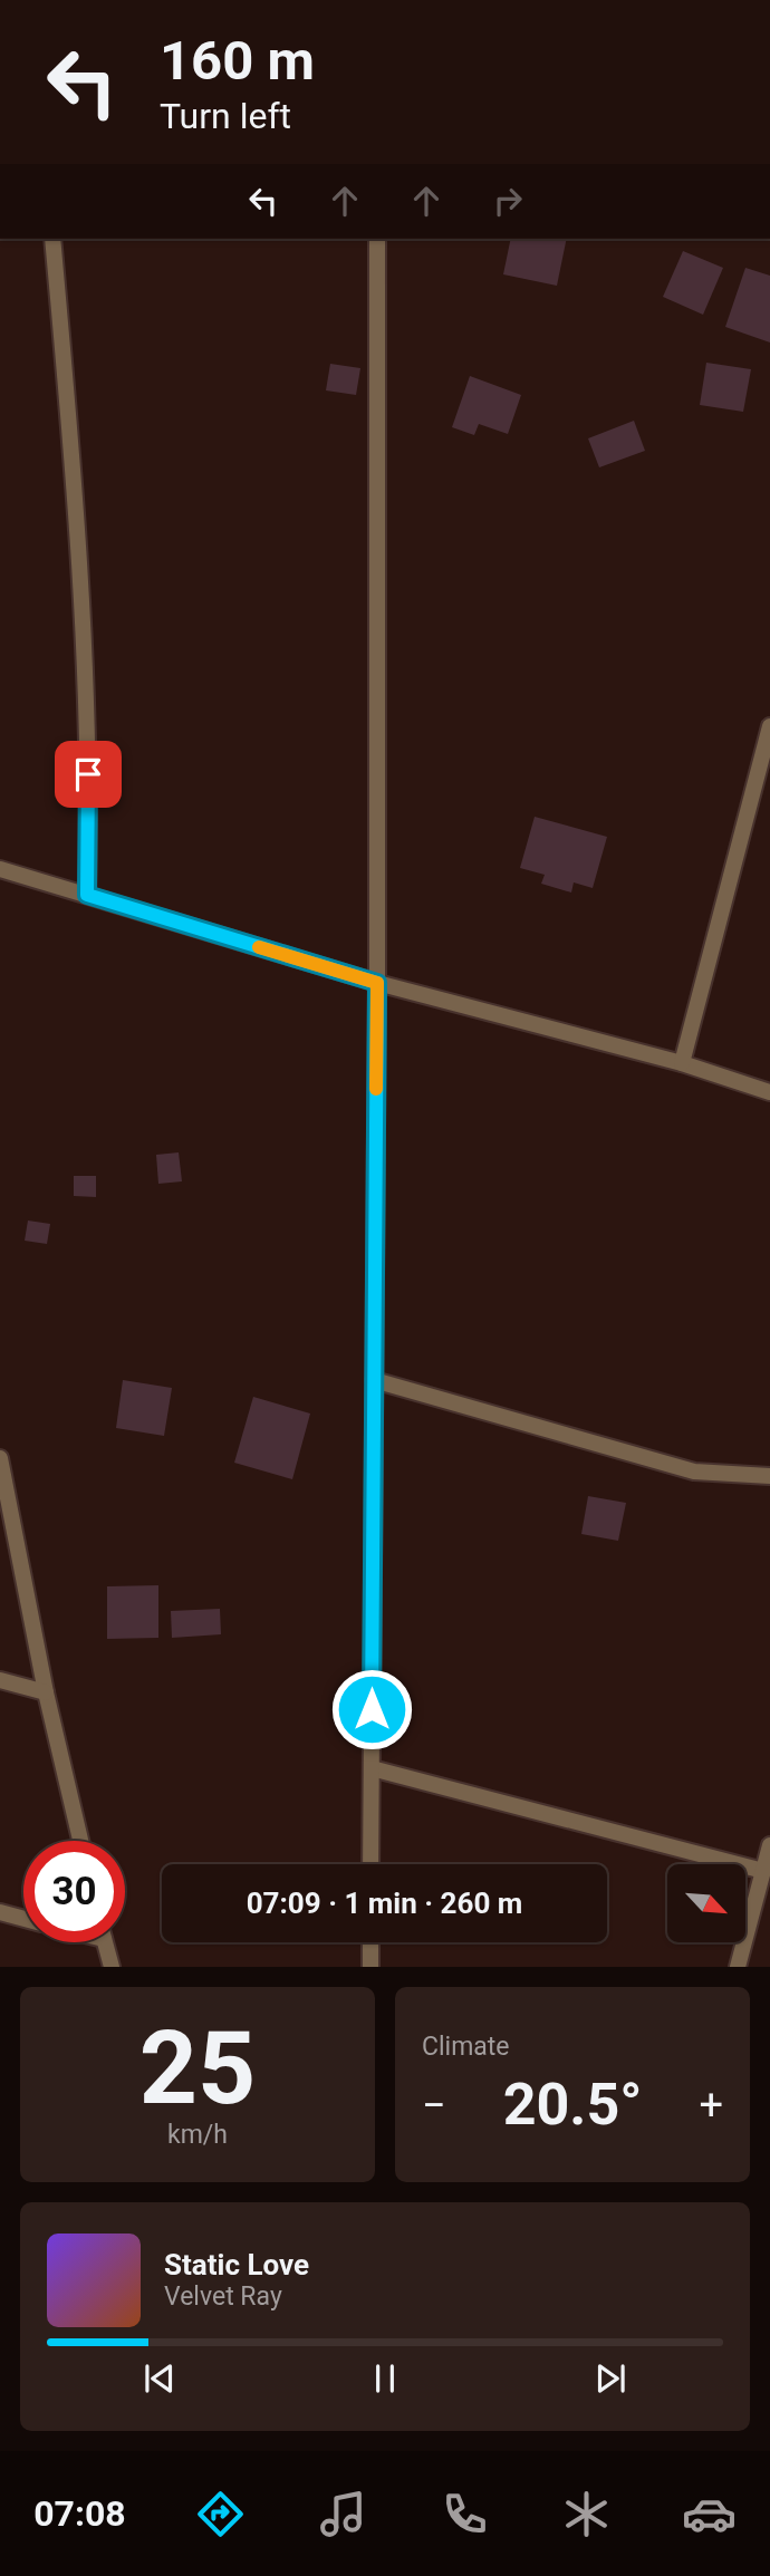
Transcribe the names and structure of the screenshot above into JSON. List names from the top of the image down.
{
  "north": "bottom right",
  "page": {
    "turn": ["160 m", "Turn left"],
    "limit": "30",
    "trip": "07:09 · 1 min · 260 m",
    "tile": [
      ["25", "km/h"],
      "Climate"
    ],
    "heat": ["−", "20.5°", "+"],
    "song": ["Static Love", "Velvet Ray"],
    "tabs": "07:08"
  }
}
